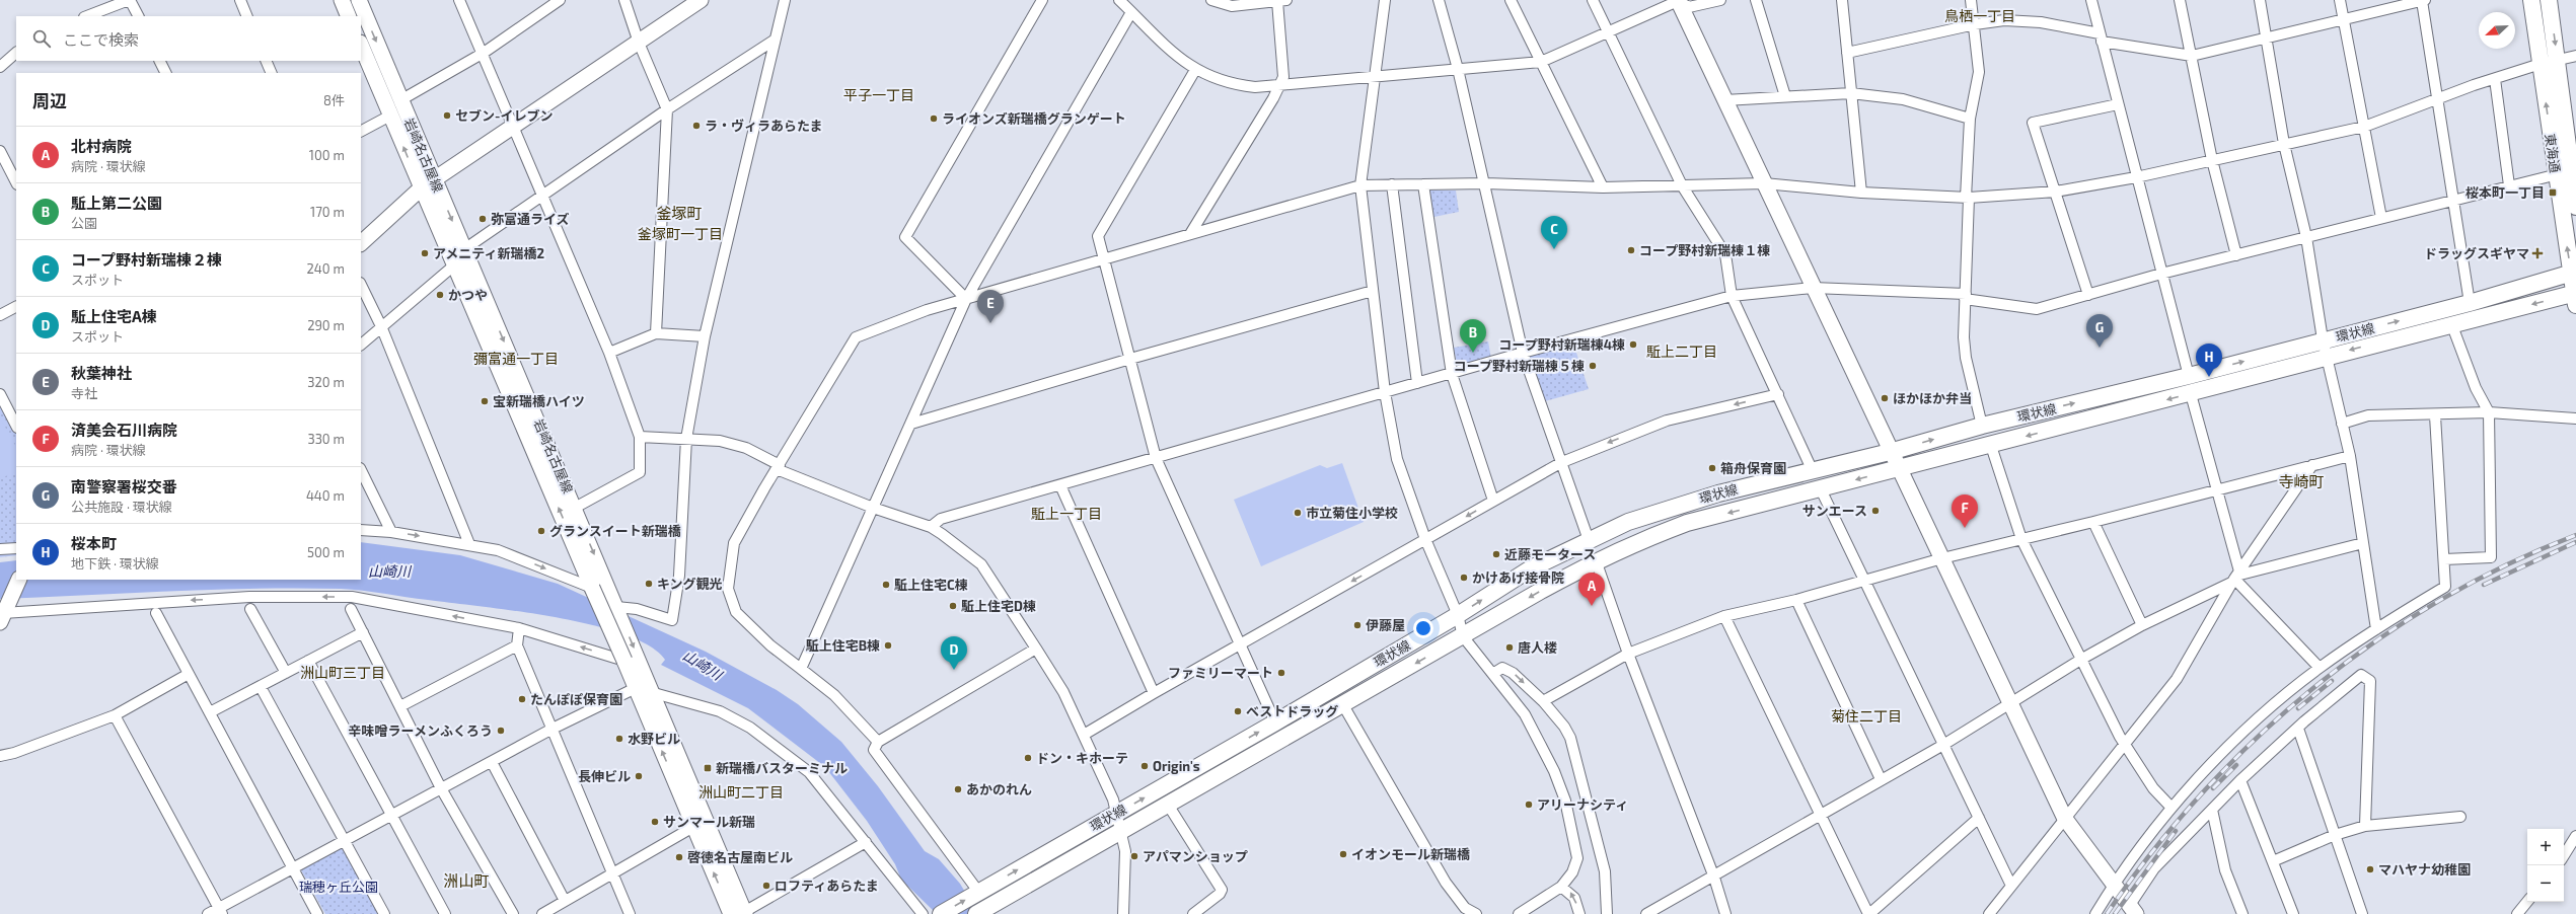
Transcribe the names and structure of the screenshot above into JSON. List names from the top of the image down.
{
  "streets": {
    "main road": ["東海通", "岩崎名古屋線", "環状線"]
  },
  "crossings": [
    ["東海通", "環状線"]
  ],
  "districts": [
    "鳥栖一丁目",
    "平子一丁目",
    "釜塚町",
    "釜塚町一丁目",
    "駈上二丁目",
    "彌富通一丁目",
    "寺崎町",
    "駈上一丁目",
    "洲山町三丁目",
    "菊住二丁目",
    "洲山町二丁目",
    "洲山町"
  ],
  "water": ["山崎川"],
  "parks": ["瑞穂ヶ丘公園"],
  "places": {
    "other": [
      "セブン-イレブン",
      "ライオンズ新瑞橋グランゲート",
      "ラ・ヴィラあらたま",
      "弥富通ライズ",
      "コープ野村新瑞棟１棟",
      "アメニティ新瑞橋2",
      "かつや",
      "コープ野村新瑞棟4棟",
      "コープ野村新瑞棟５棟",
      "ほかほか弁当",
      "宝新瑞橋ハイツ",
      "箱舟保育園",
      "サンエース",
      "市立菊住小学校",
      "グランスイート新瑞橋",
      "近藤モータース",
      "かけあげ接骨院",
      "キング観光",
      "駈上住宅C棟",
      "駈上住宅D棟",
      "伊藤屋",
      "駈上住宅B棟",
      "唐人楼",
      "ファミリーマート",
      "たんぽぽ保育園",
      "ベストドラッグ",
      "辛味噌ラーメンふくろう",
      "水野ビル",
      "ドン・キホーテ",
      "Origin's",
      "長伸ビル",
      "あかのれん",
      "アリーナシティ",
      "サンマール新瑞",
      "イオンモール新瑞橋",
      "アパマンショップ",
      "啓徳名古屋南ビル",
      "マハヤナ幼稚園",
      "ロフティあらたま"
    ],
    "transit": ["桜本町一丁目", "新瑞橋バスターミナル"],
    "health": ["ドラッグスギヤマ"]
  },
  "north": "bottom left",
  "page": {
    "search": "ここで検索",
    "heading": ["周辺", "8件"],
    "list": [
      {
        "mark": "A",
        "name": "北村病院",
        "note": "病院 · 環状線",
        "value": "100 m"
      },
      {
        "mark": "B",
        "name": "駈上第二公園",
        "note": "公園",
        "value": "170 m"
      },
      {
        "mark": "C",
        "name": "コープ野村新瑞棟２棟",
        "note": "スポット",
        "value": "240 m"
      },
      {
        "mark": "D",
        "name": "駈上住宅A棟",
        "note": "スポット",
        "value": "290 m"
      },
      {
        "mark": "E",
        "name": "秋葉神社",
        "note": "寺社",
        "value": "320 m"
      },
      {
        "mark": "F",
        "name": "済美会石川病院",
        "note": "病院 · 環状線",
        "value": "330 m"
      },
      {
        "mark": "G",
        "name": "南警察署桜交番",
        "note": "公共施設 · 環状線",
        "value": "440 m"
      },
      {
        "mark": "H",
        "name": "桜本町",
        "note": "地下鉄 · 環状線",
        "value": "500 m"
      }
    ],
    "pins": [
      "C",
      "E",
      "G",
      "B",
      "H",
      "F",
      "A",
      "D"
    ],
    "map_buttons": ["+", "−"]
  }
}
